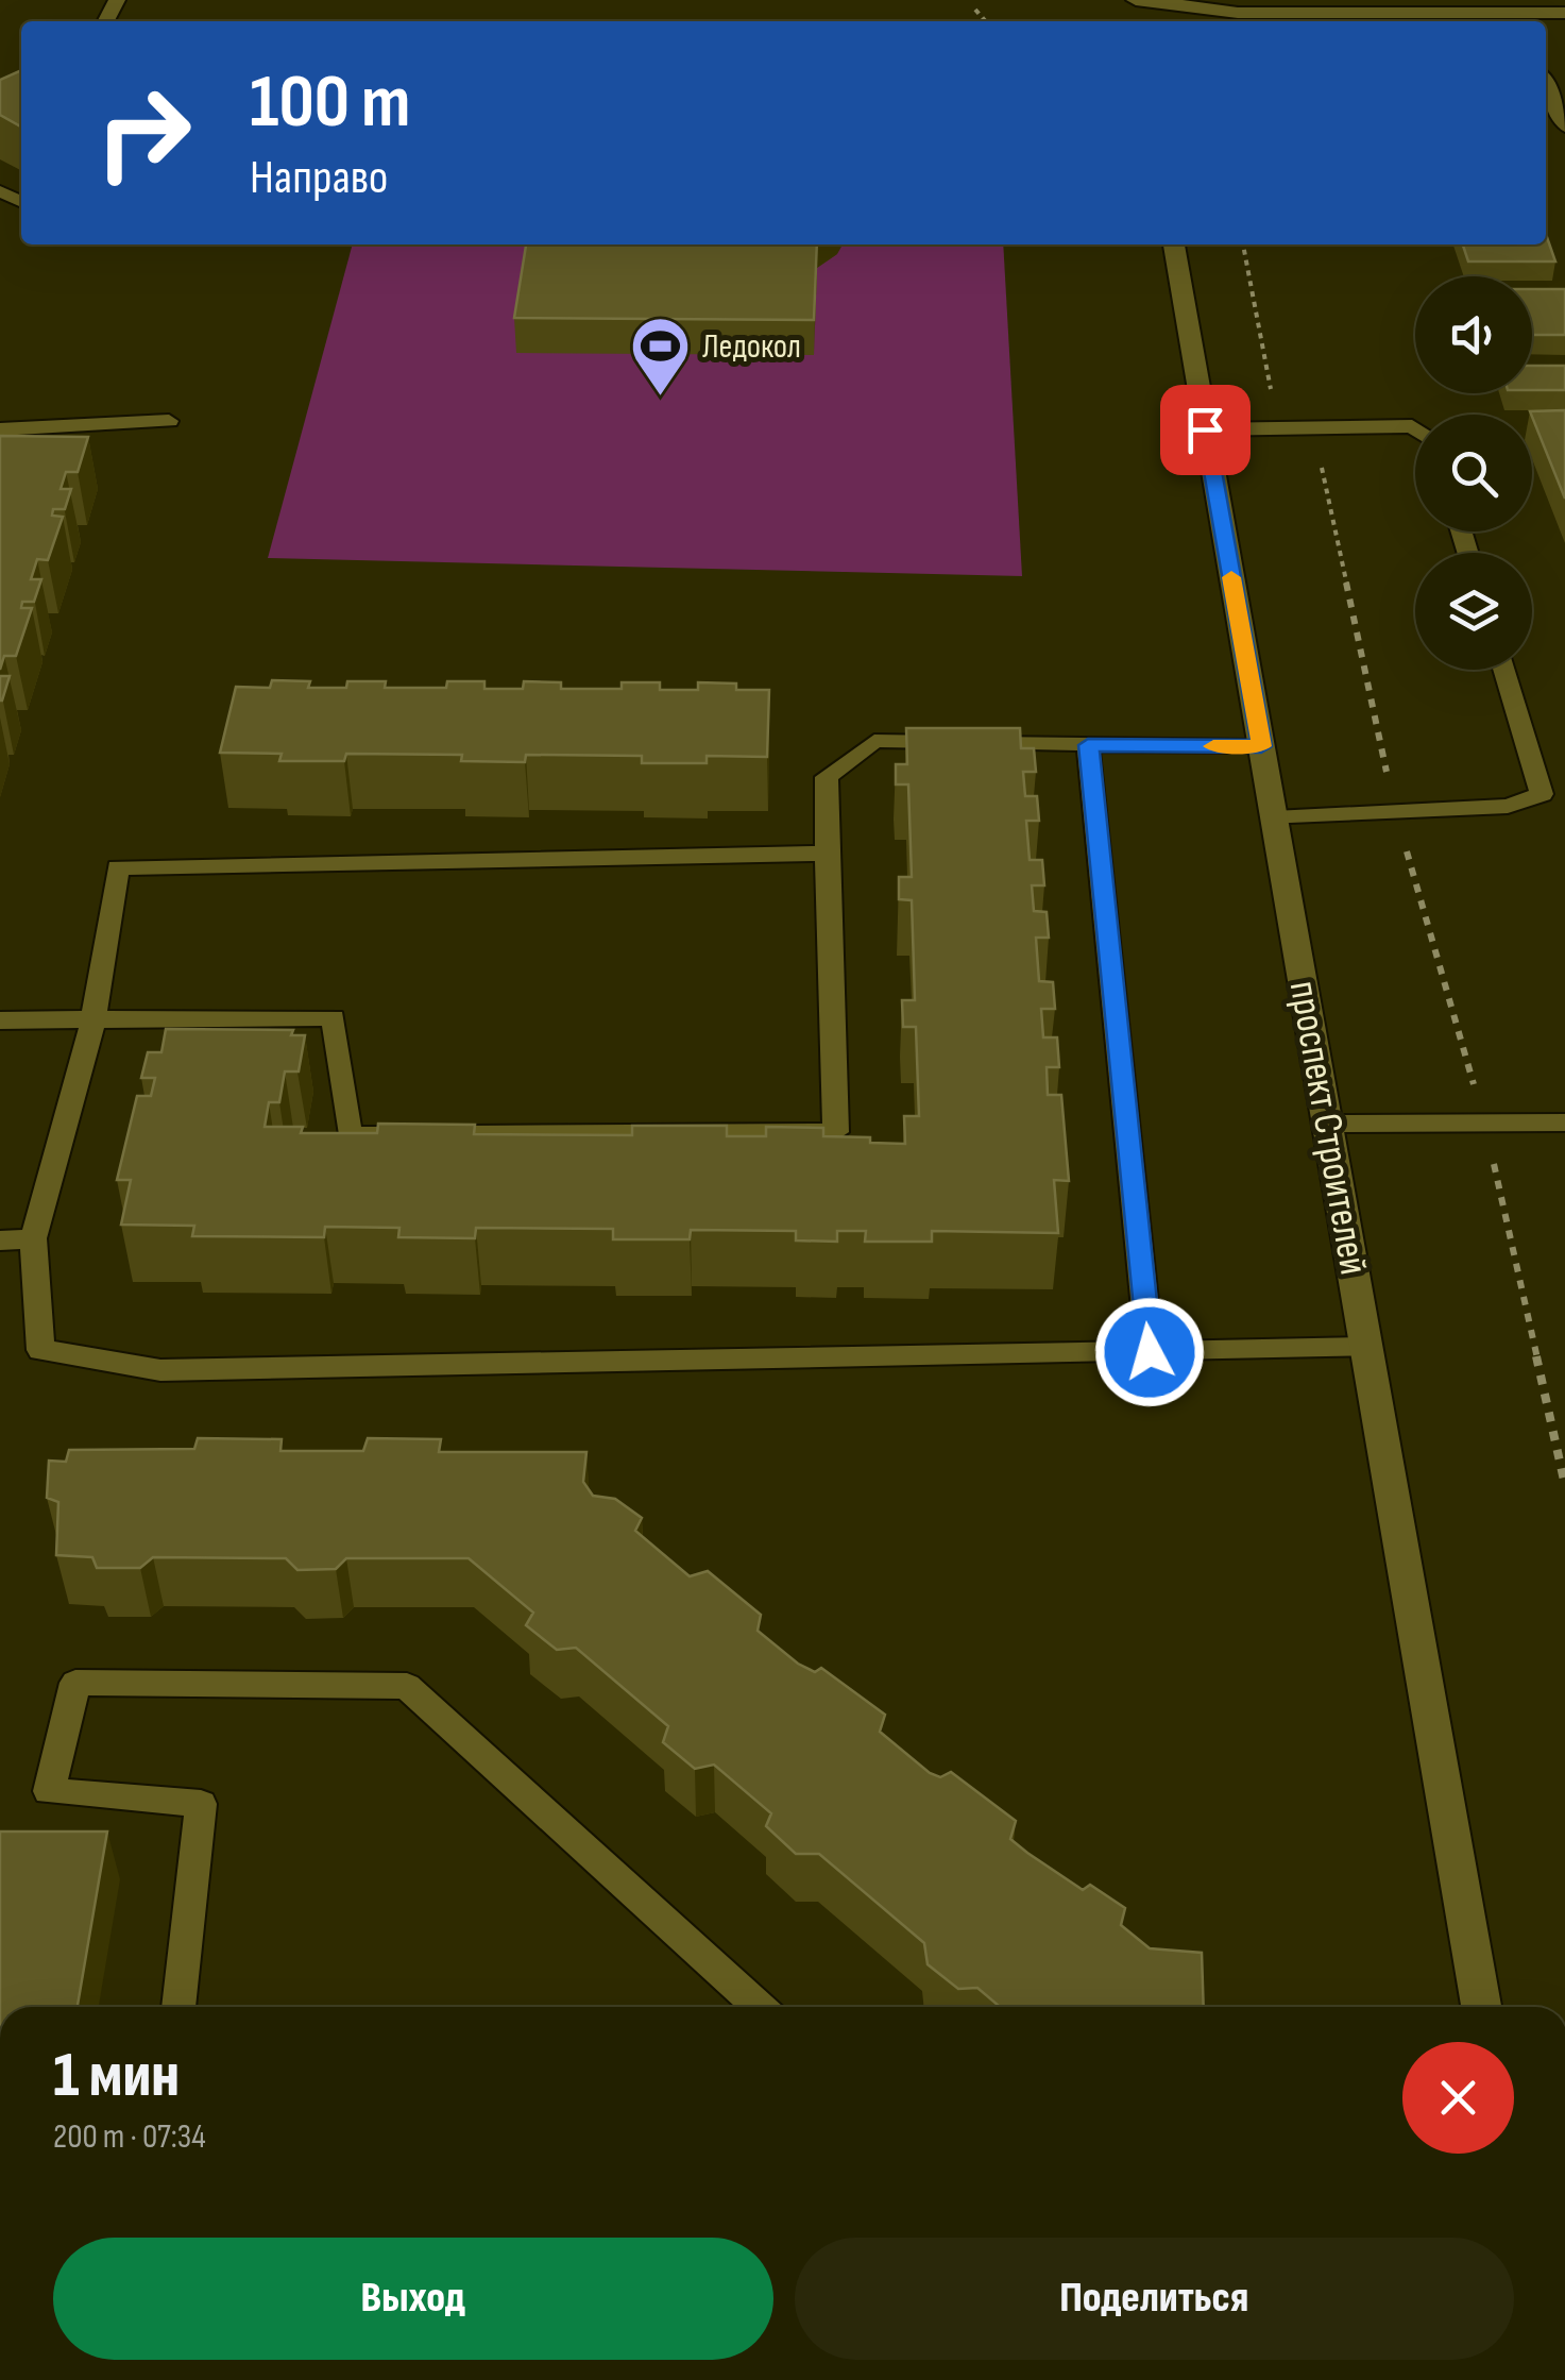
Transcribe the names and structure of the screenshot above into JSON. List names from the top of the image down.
{
  "streets": {
    "street": ["проспект Строителей"]
  },
  "places": {
    "sports": ["Ледокол"]
  },
  "page": {
    "turn": ["100 m", "Направо"],
    "heading": ["1 мин", "200 m · 07:34"],
    "buttons": ["Выход", "Поделиться"]
  }
}
